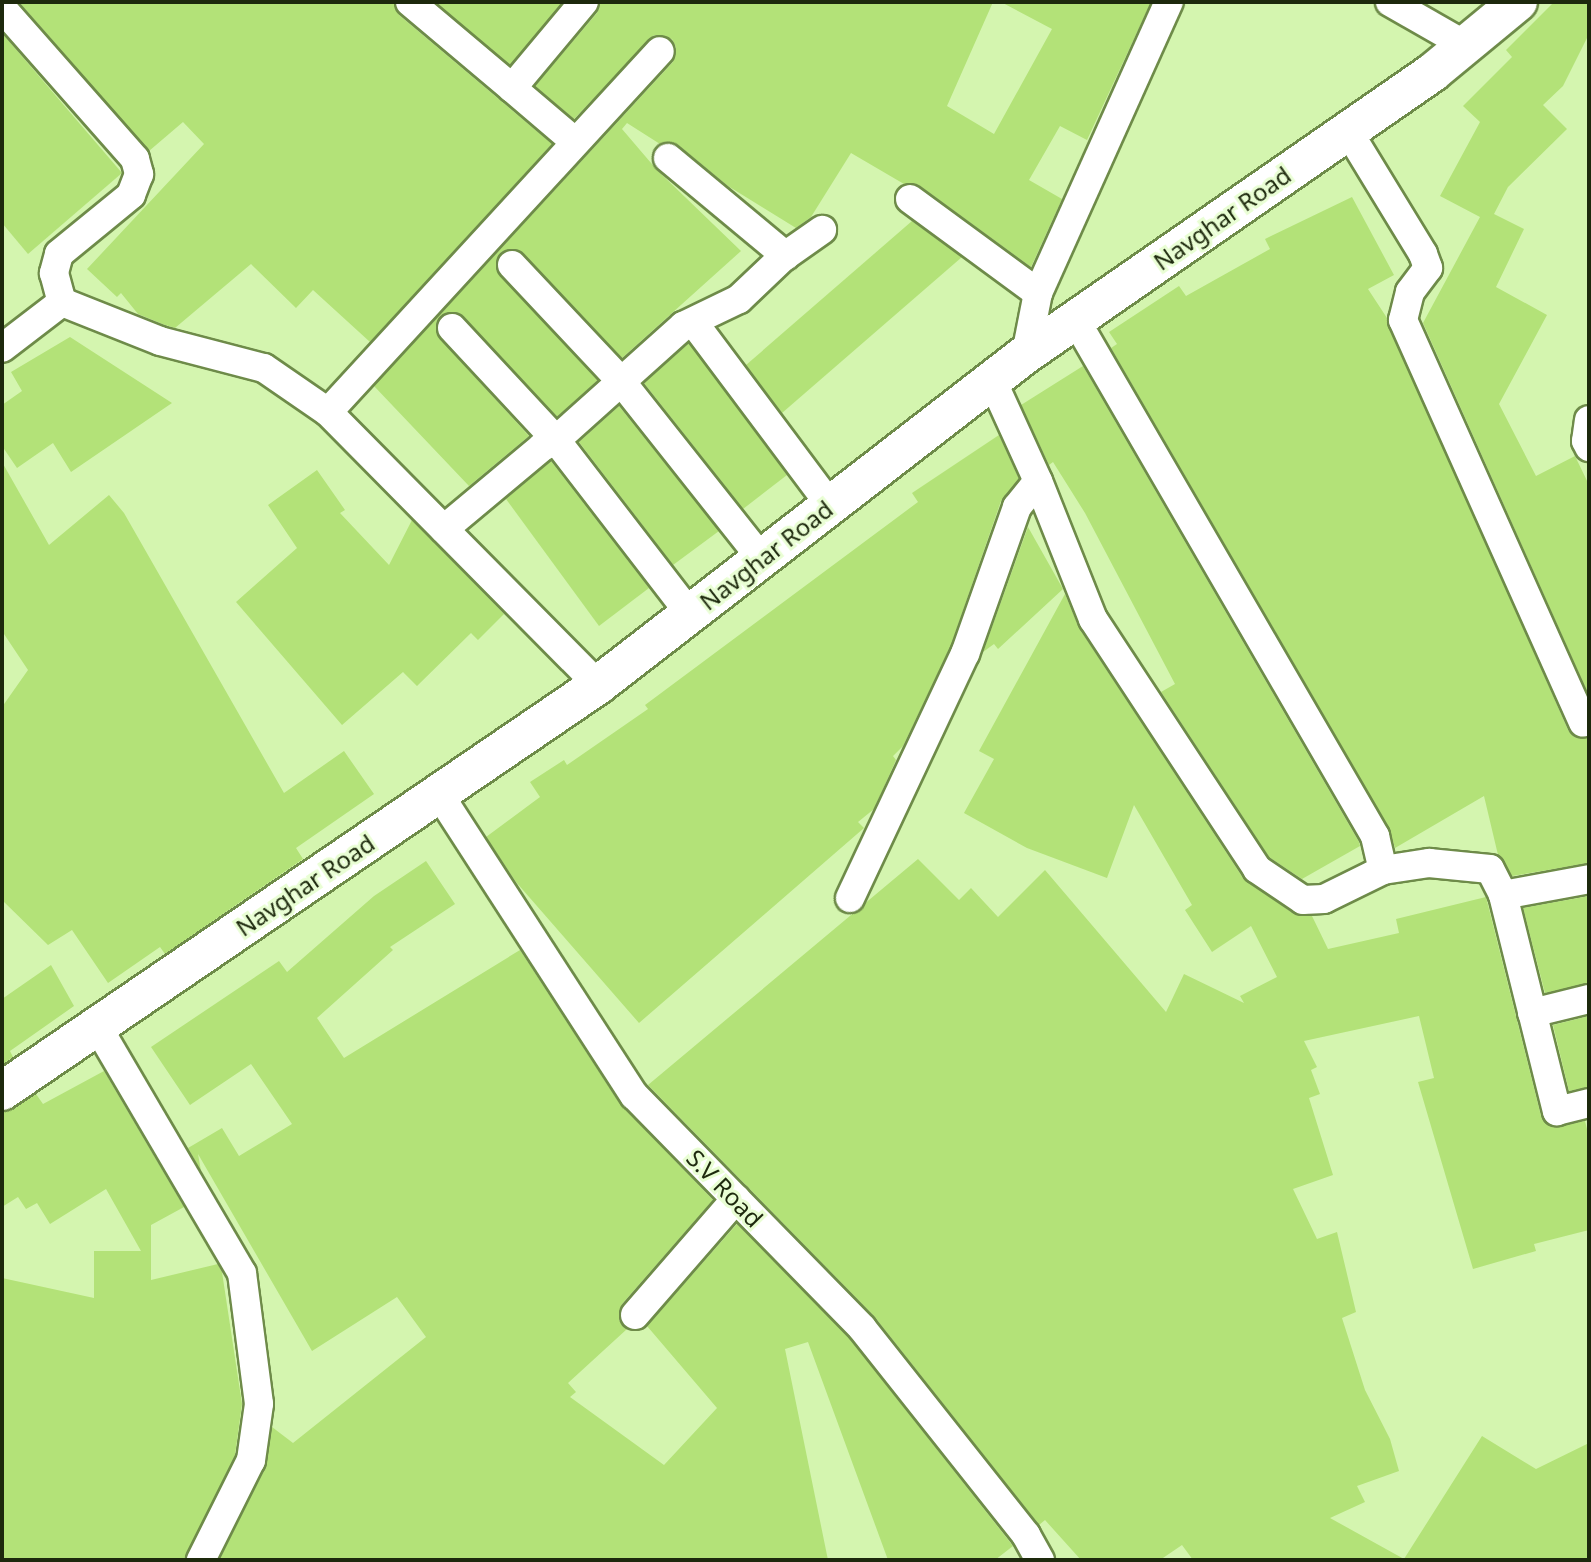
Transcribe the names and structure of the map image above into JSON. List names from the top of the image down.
{
  "streets": {
    "main road": ["Navghar Road"],
    "street": ["S.V Road"]
  },
  "crossings": [
    ["Navghar Road", "S.V Road"]
  ]
}
